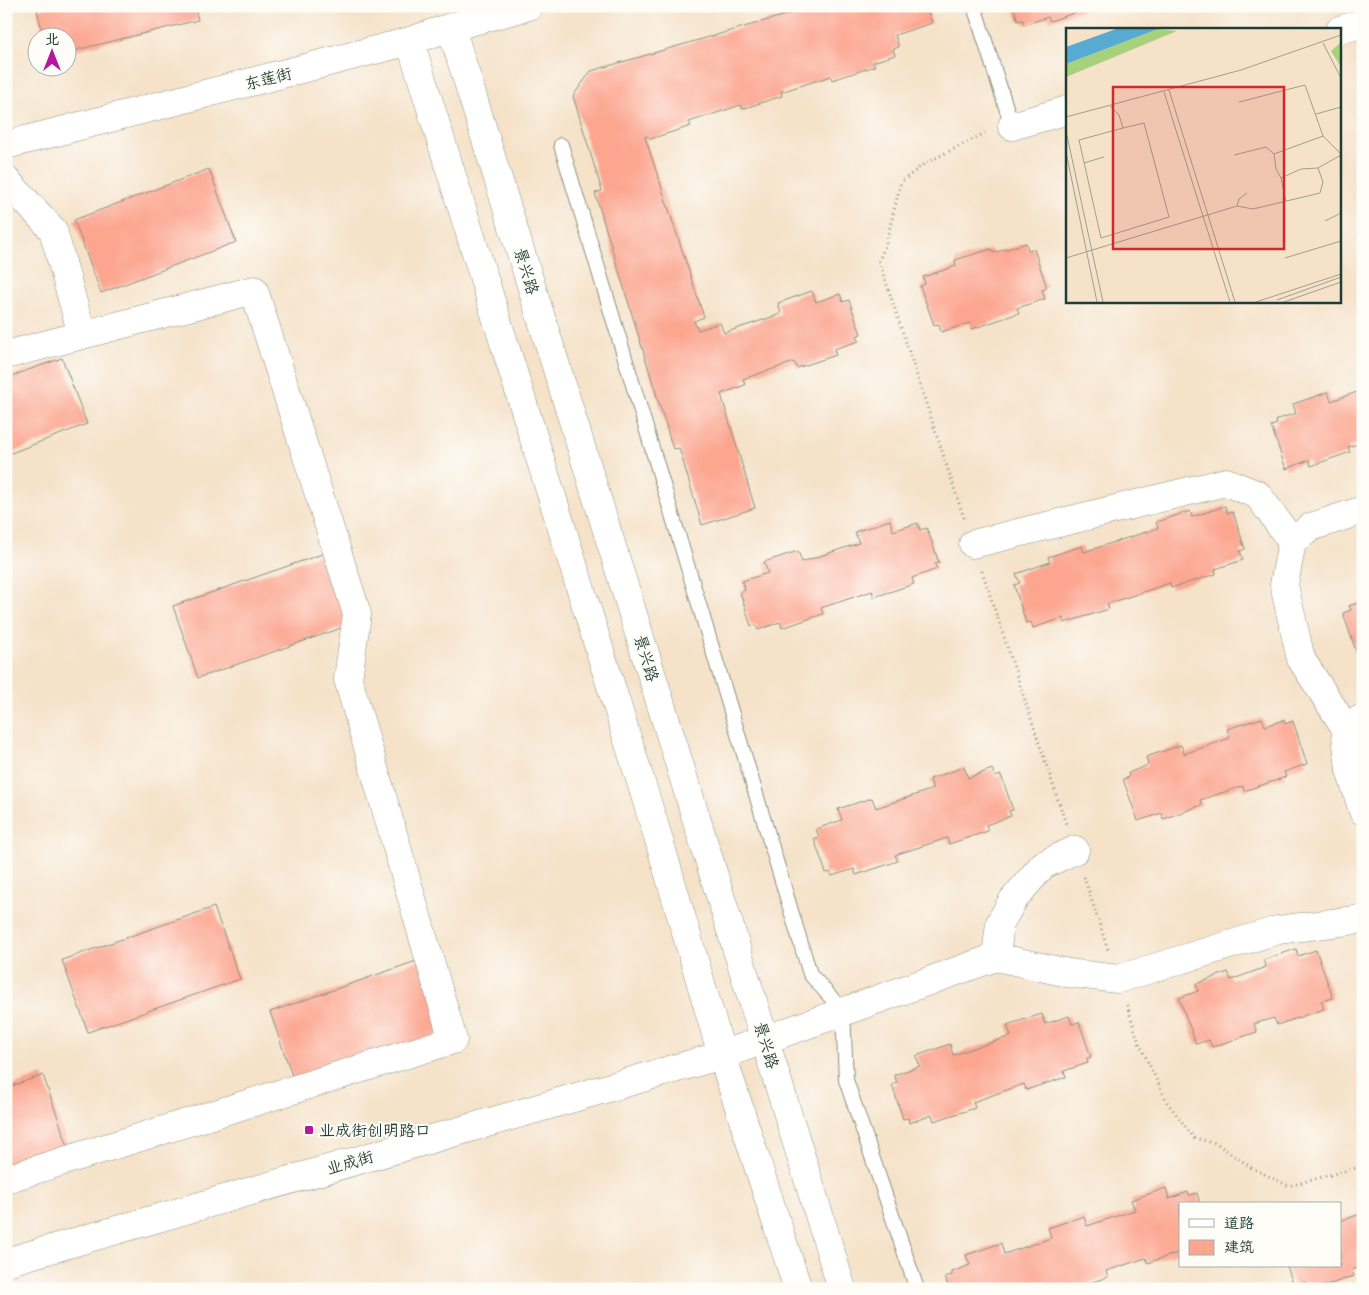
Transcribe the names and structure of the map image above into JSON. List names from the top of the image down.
{
  "streets": {
    "street": ["东莲街", "景兴路", "业成街"]
  },
  "crossings": [
    ["东莲街", "景兴路"],
    ["景兴路", "业成街"]
  ],
  "places": {
    "transit": ["业成街创明路口"]
  },
  "legend": ["道路", "建筑"],
  "north": "top"
}
